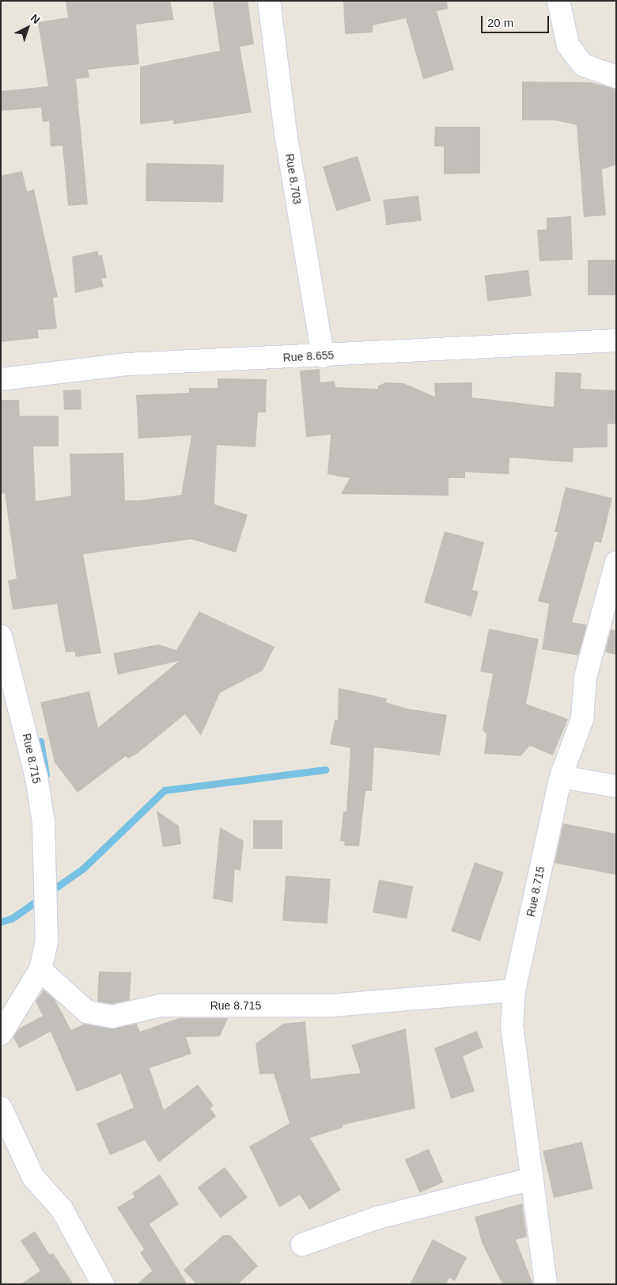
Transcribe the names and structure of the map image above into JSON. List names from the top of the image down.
{
  "streets": {
    "street": ["Rue 8.703", "Rue 8.655", "Rue 8.715"]
  },
  "crossings": [
    ["Rue 8.703", "Rue 8.655"]
  ],
  "scale_bar": "20 m",
  "north": "top right"
}
